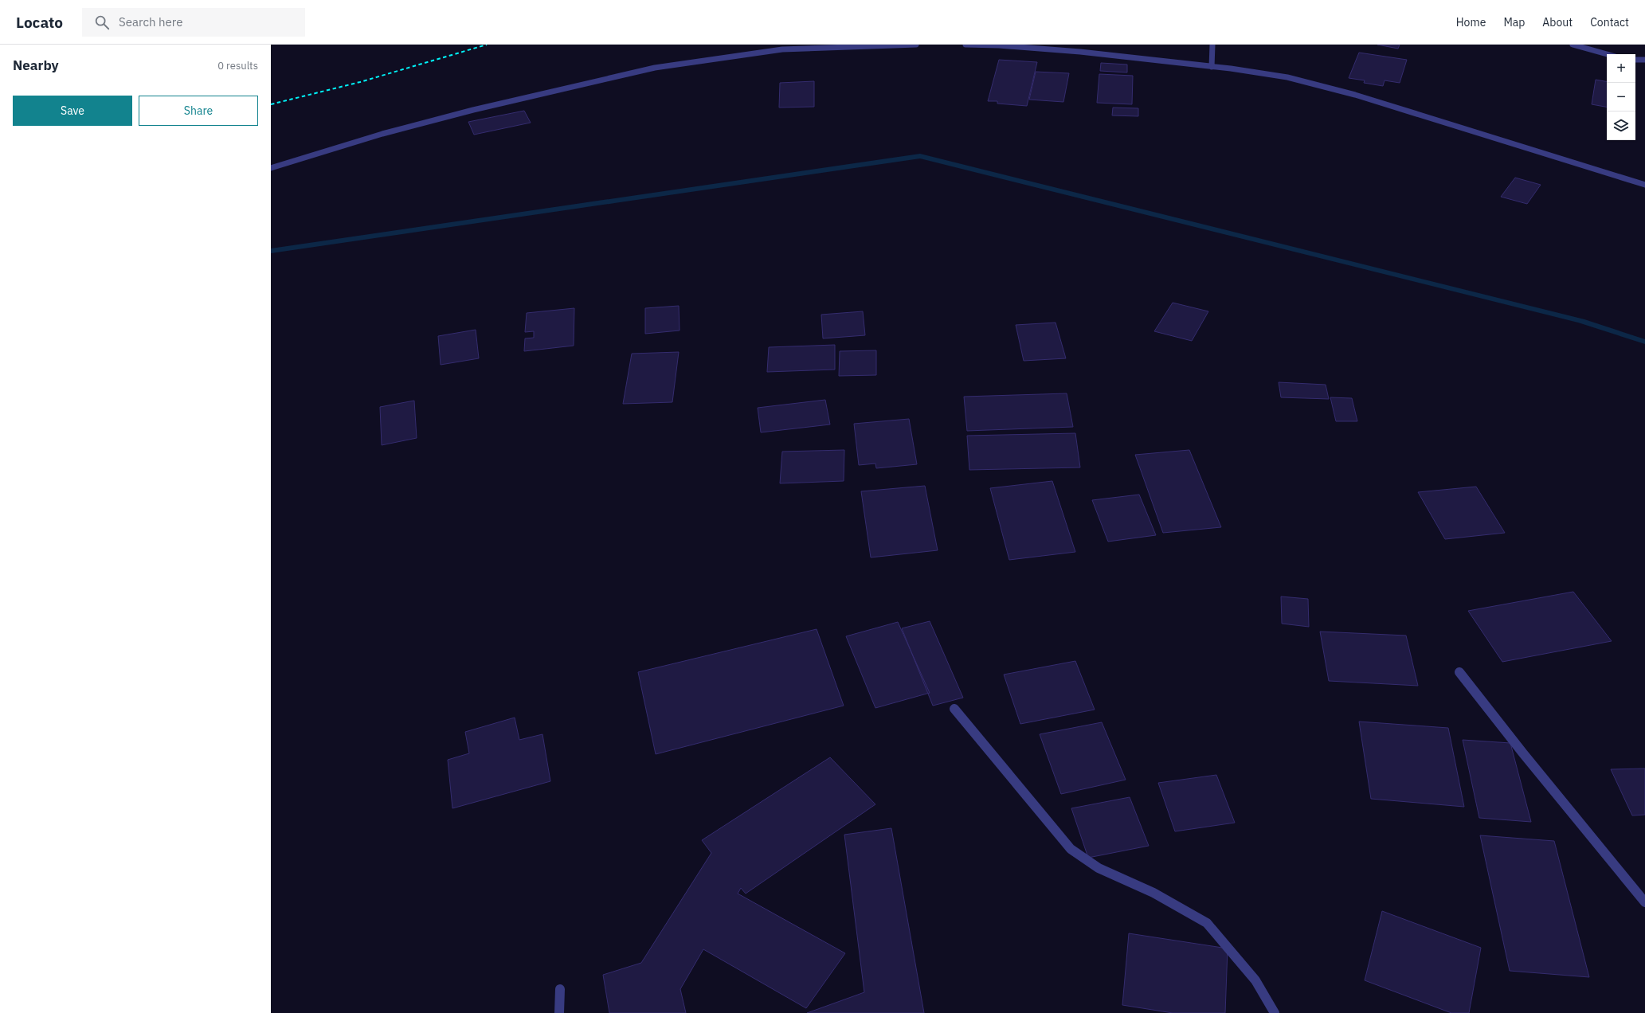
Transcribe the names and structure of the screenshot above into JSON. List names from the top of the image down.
{
  "page": {
    "header": "Locato",
    "search": "Search here",
    "nav": [
      "Home",
      "Map",
      "About",
      "Contact"
    ],
    "heading": ["Nearby", "0 results"],
    "map_buttons": ["+", "−"],
    "buttons": ["Save", "Share"]
  }
}
